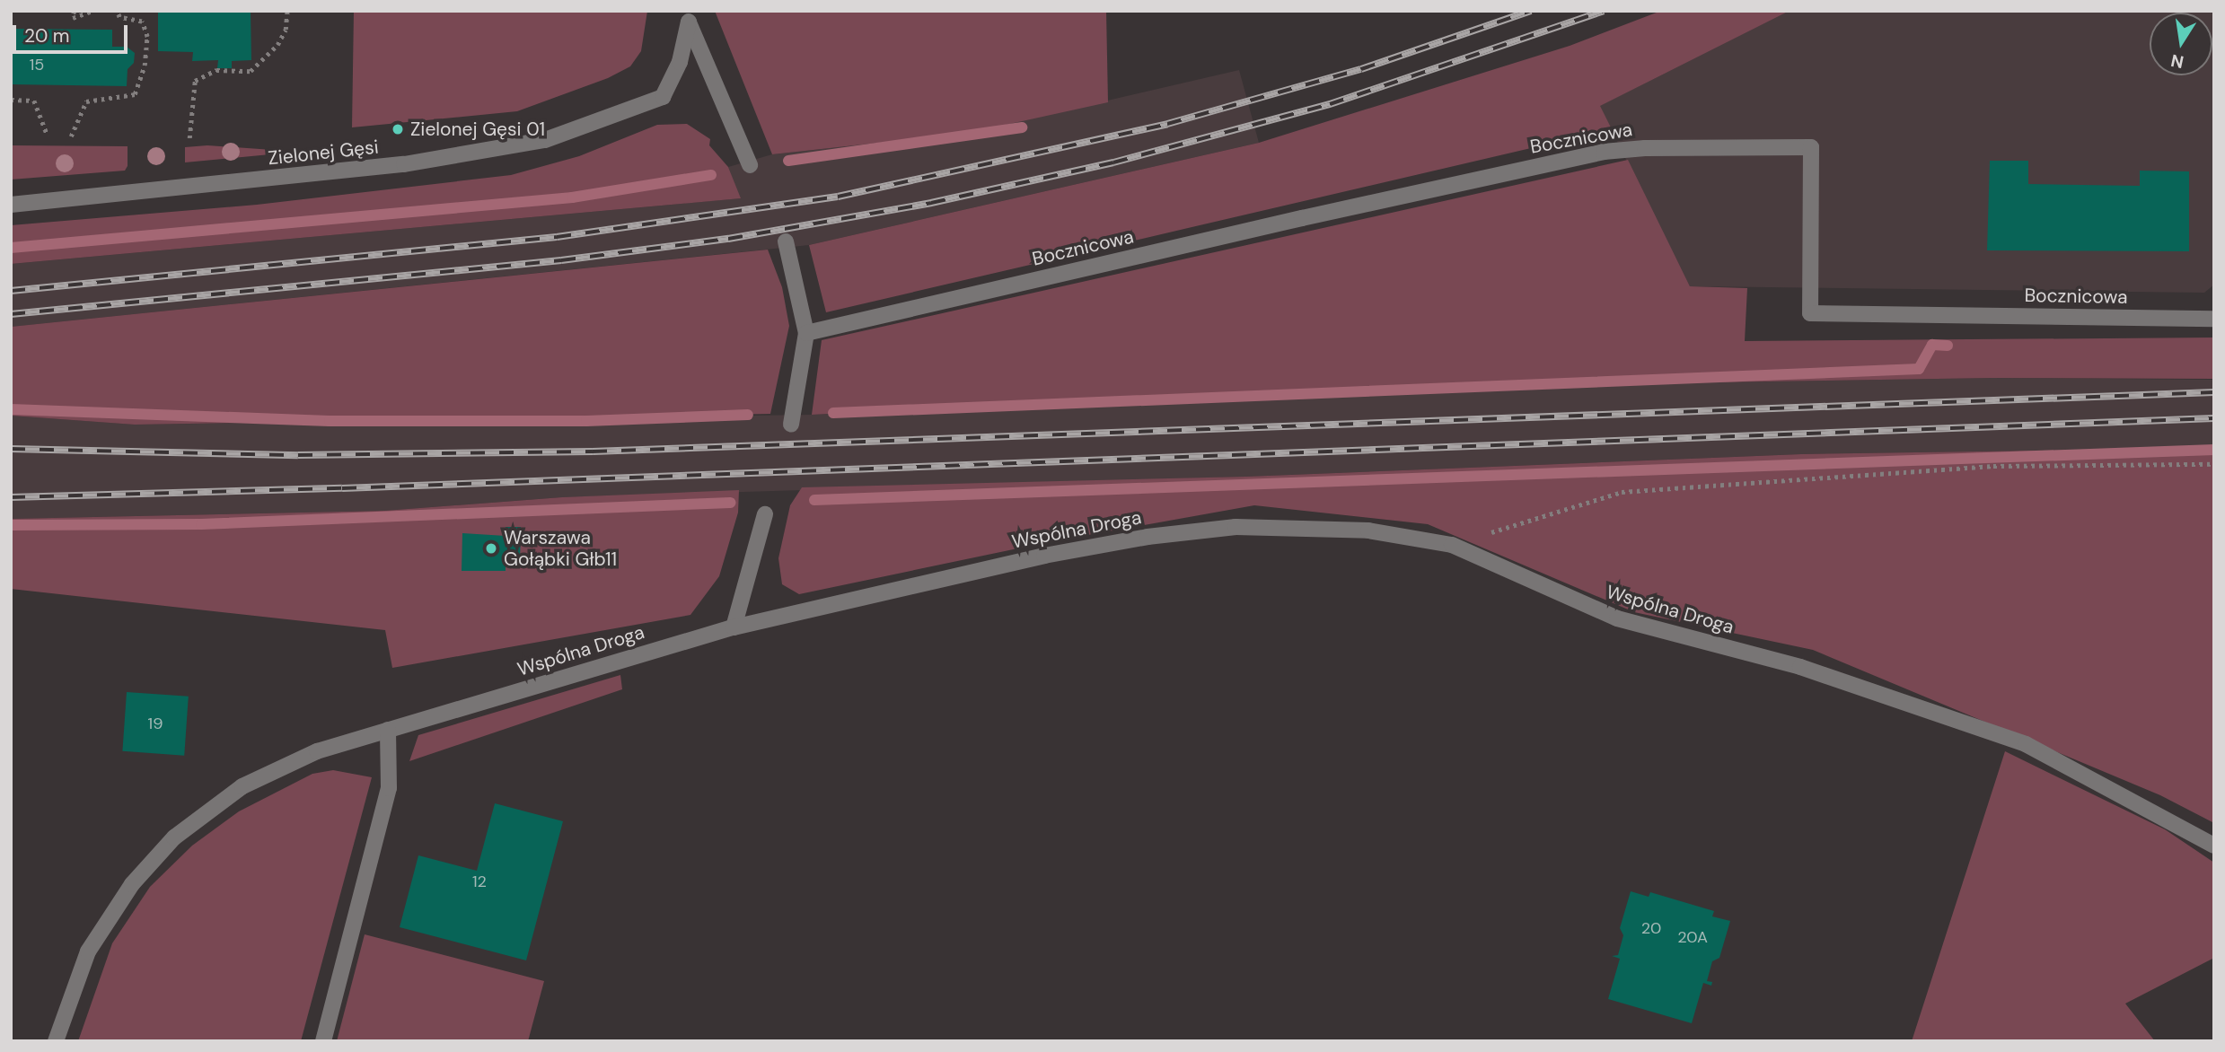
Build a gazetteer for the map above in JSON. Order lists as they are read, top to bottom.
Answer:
{
  "streets": {
    "street": ["Bocznicowa", "Zielonej Gęsi", "Wspólna Droga"]
  },
  "places": ["Zielonej Gęsi 01", "Warszawa Gołąbki Głb11"],
  "house_numbers": [
    "15",
    "19",
    "12",
    "20",
    "20A"
  ],
  "scale_bar": "20 m",
  "north": "bottom"
}
